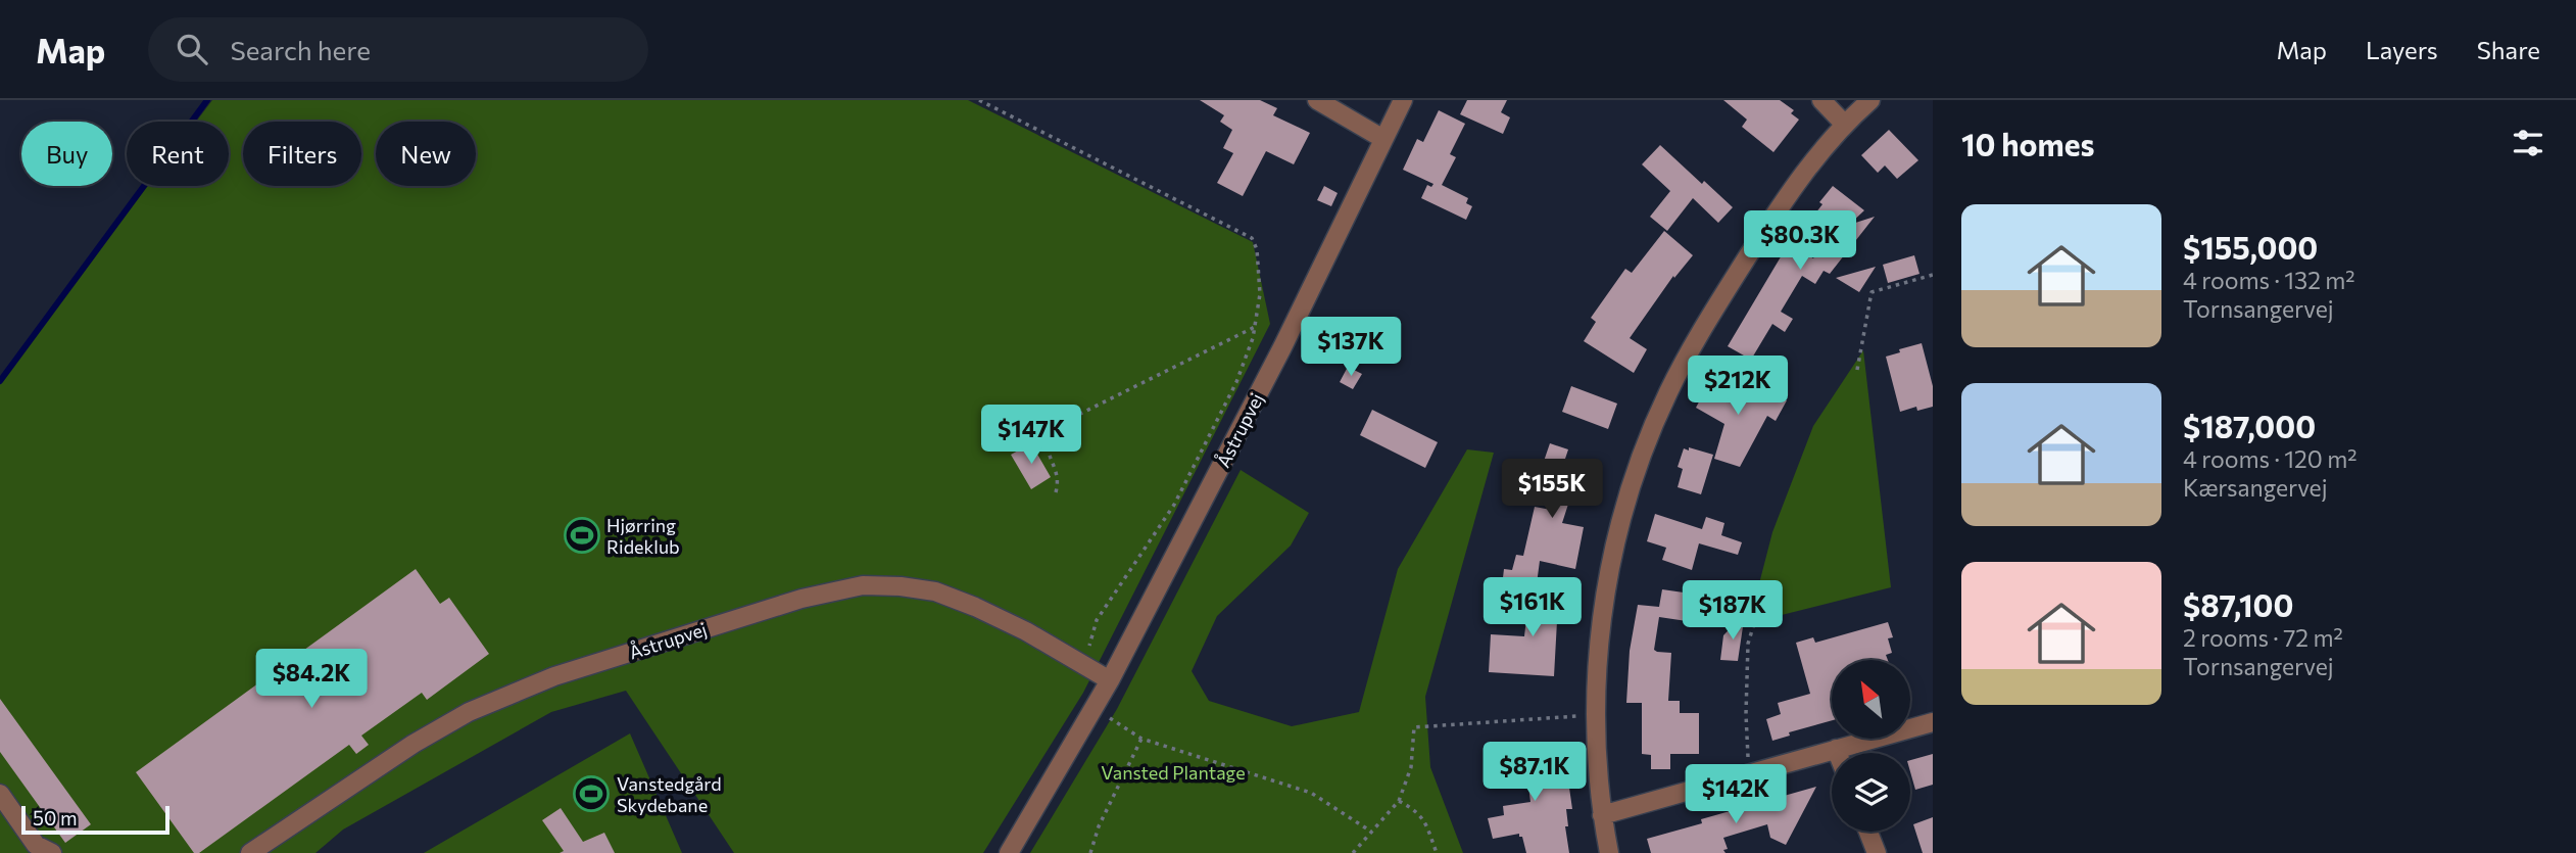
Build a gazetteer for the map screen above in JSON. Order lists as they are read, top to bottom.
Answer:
{
  "streets": {
    "street": ["Åstrupvej"]
  },
  "parks": ["Vansted Plantage"],
  "places": {
    "sports": ["Hjørring Rideklub", "Vanstedgård Skydebane"]
  },
  "scale_bar": "50 m",
  "north": "top left",
  "page": {
    "header": "Map",
    "search": "Search here",
    "nav": ["Map", "Layers", "Share"],
    "heading": "10 homes",
    "chip": [
      "Buy",
      "Rent",
      "Filters",
      "New"
    ],
    "list": [
      {
        "name": "$155,000",
        "note": "4 rooms · 132 m² · Tornsangervej"
      },
      {
        "name": "$187,000",
        "note": "4 rooms · 120 m² · Kærsangervej"
      },
      {
        "name": "$87,100",
        "note": "2 rooms · 72 m² · Tornsangervej"
      }
    ],
    "price": [
      "$80.3K",
      "$137K",
      "$212K",
      "$147K",
      "$155K",
      "$161K",
      "$187K",
      "$84.2K",
      "$87.1K",
      "$142K"
    ],
    "scale": "50 m"
  }
}
